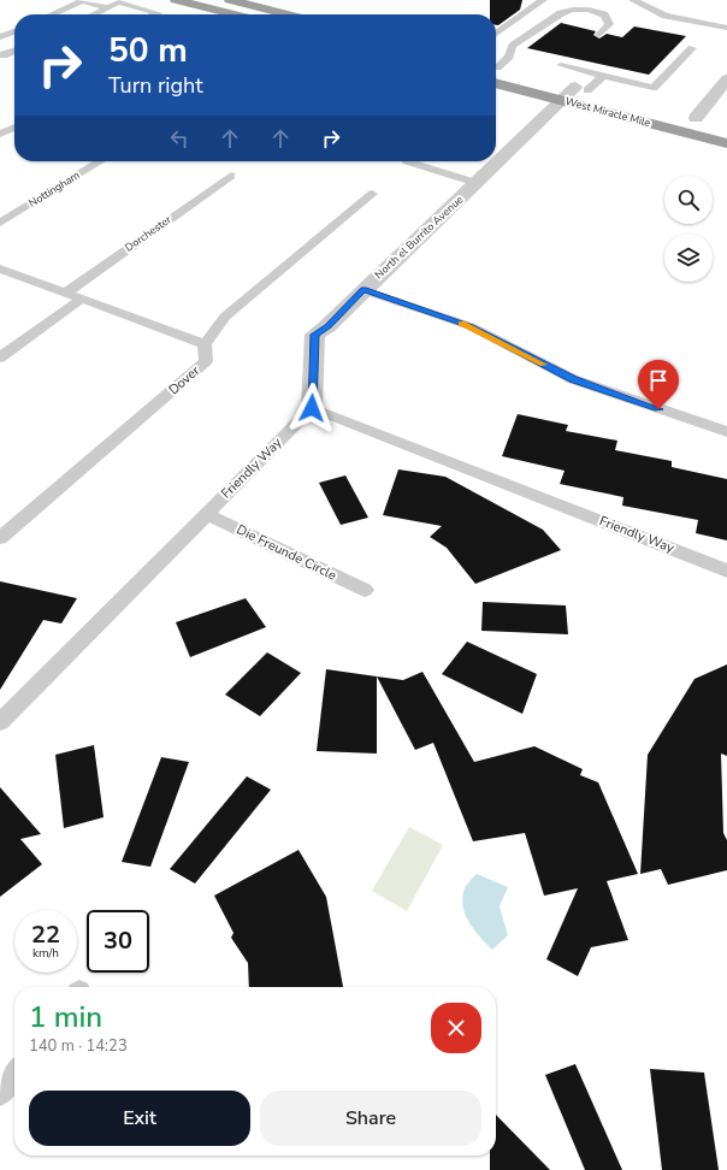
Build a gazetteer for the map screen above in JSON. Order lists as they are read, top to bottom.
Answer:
{
  "streets": {
    "highway": ["West Miracle Mile"],
    "street": ["North el Burrito Avenue"],
    "lane": [
      "Nottingham",
      "Dorchester",
      "Dover",
      "Friendly Way",
      "Die Freunde Circle"
    ]
  },
  "crossings": [
    ["West Miracle Mile", "North el Burrito Avenue"],
    ["North el Burrito Avenue", "Friendly Way"],
    ["Friendly Way", "Die Freunde Circle"]
  ],
  "page": {
    "turn": ["50 m", "Turn right"],
    "speed": "22 km/h",
    "limit": "30",
    "heading": ["1 min", "140 m · 14:23"],
    "buttons": ["Exit", "Share"]
  }
}
